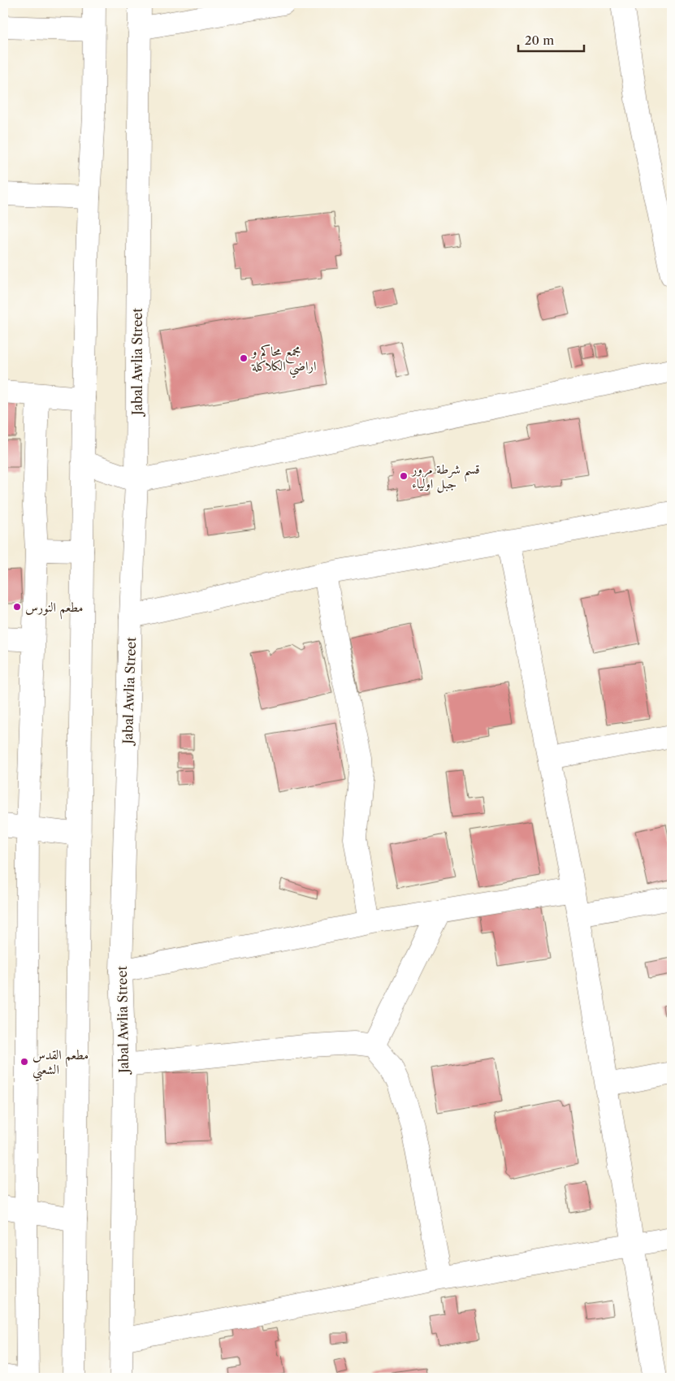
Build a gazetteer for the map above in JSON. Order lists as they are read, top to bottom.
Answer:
{
  "streets": {
    "street": ["Jabal Awlia Street"]
  },
  "places": [
    "مجمع محاكم و اراضي الكلاكلة",
    "قسم شرطة مرور جبل اولياء",
    "مطعم النورس",
    "مطعم القدس الشعبي"
  ],
  "scale_bar": "20 m"
}
